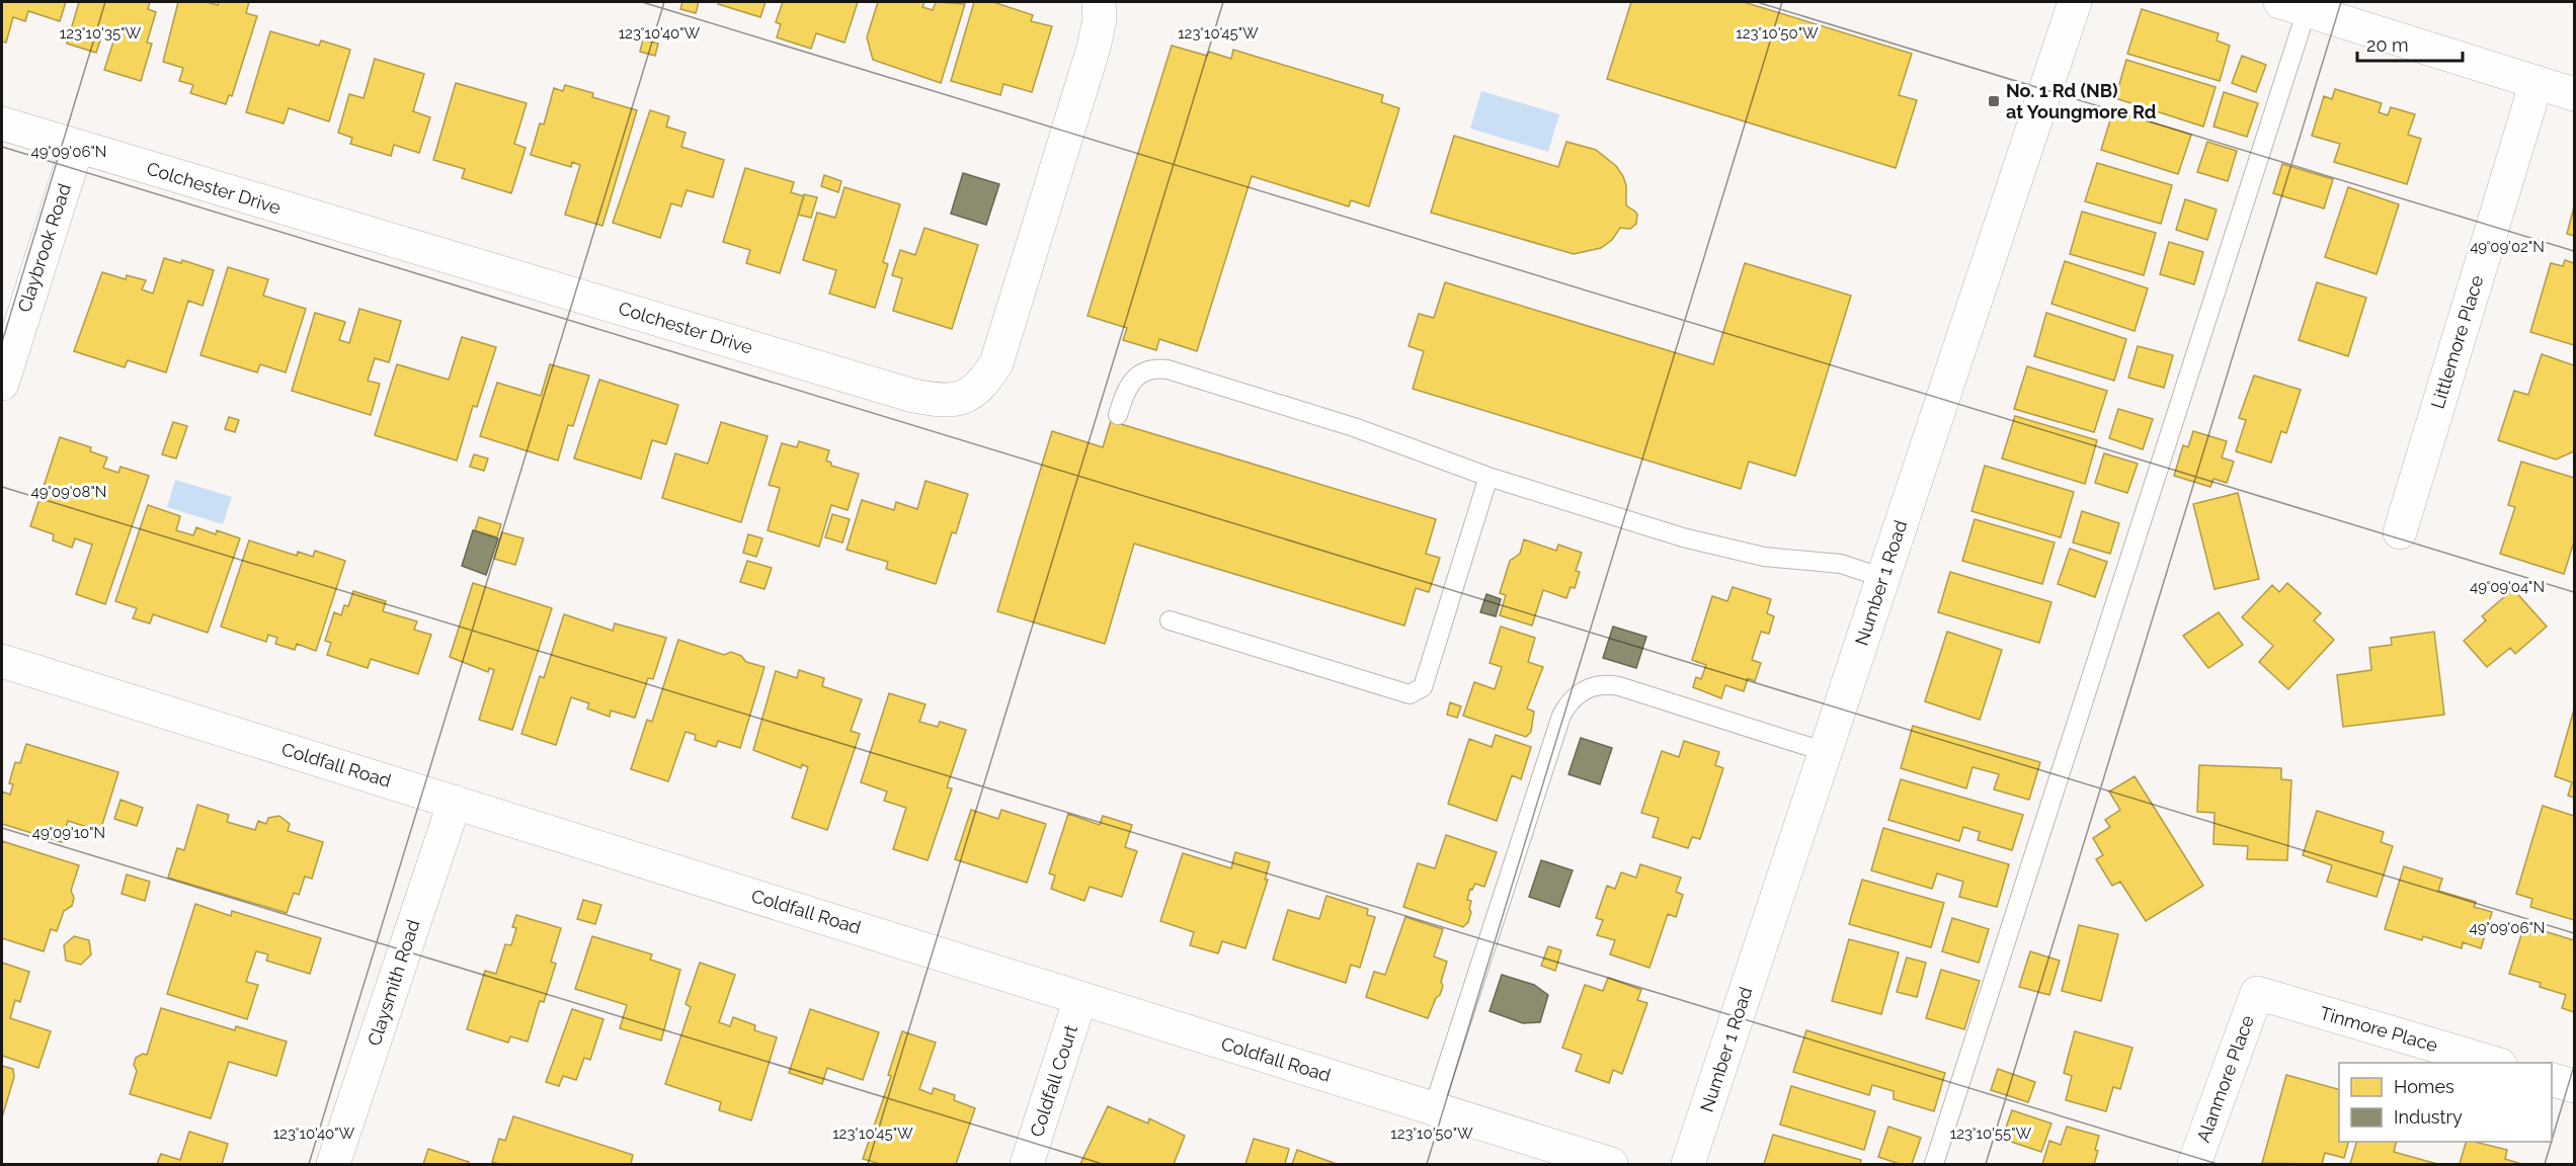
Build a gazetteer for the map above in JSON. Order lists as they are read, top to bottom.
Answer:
{
  "streets": {
    "street": [
      "Colchester Drive",
      "Claybrook Road",
      "Littlemore Place",
      "Number 1 Road",
      "Coldfall Road",
      "Claysmith Road",
      "Tinmore Place",
      "Alanmore Place",
      "Coldfall Court"
    ]
  },
  "crossings": [
    ["Colchester Drive", "Claybrook Road"],
    ["Coldfall Road", "Claysmith Road"],
    ["Coldfall Road", "Coldfall Court"],
    ["Tinmore Place", "Alanmore Place"]
  ],
  "places": {
    "transit": ["No. 1 Rd (NB) at Youngmore Rd"]
  },
  "legend": ["Homes", "Industry"],
  "scale_bar": "20 m",
  "coordinates": [
    "123°10'35\"W",
    "123°10'40\"W",
    "123°10'45\"W",
    "123°10'50\"W",
    "49°09'06\"N",
    "49°09'02\"N",
    "49°09'08\"N",
    "49°09'04\"N",
    "49°09'10\"N",
    "123°10'55\"W"
  ]
}
